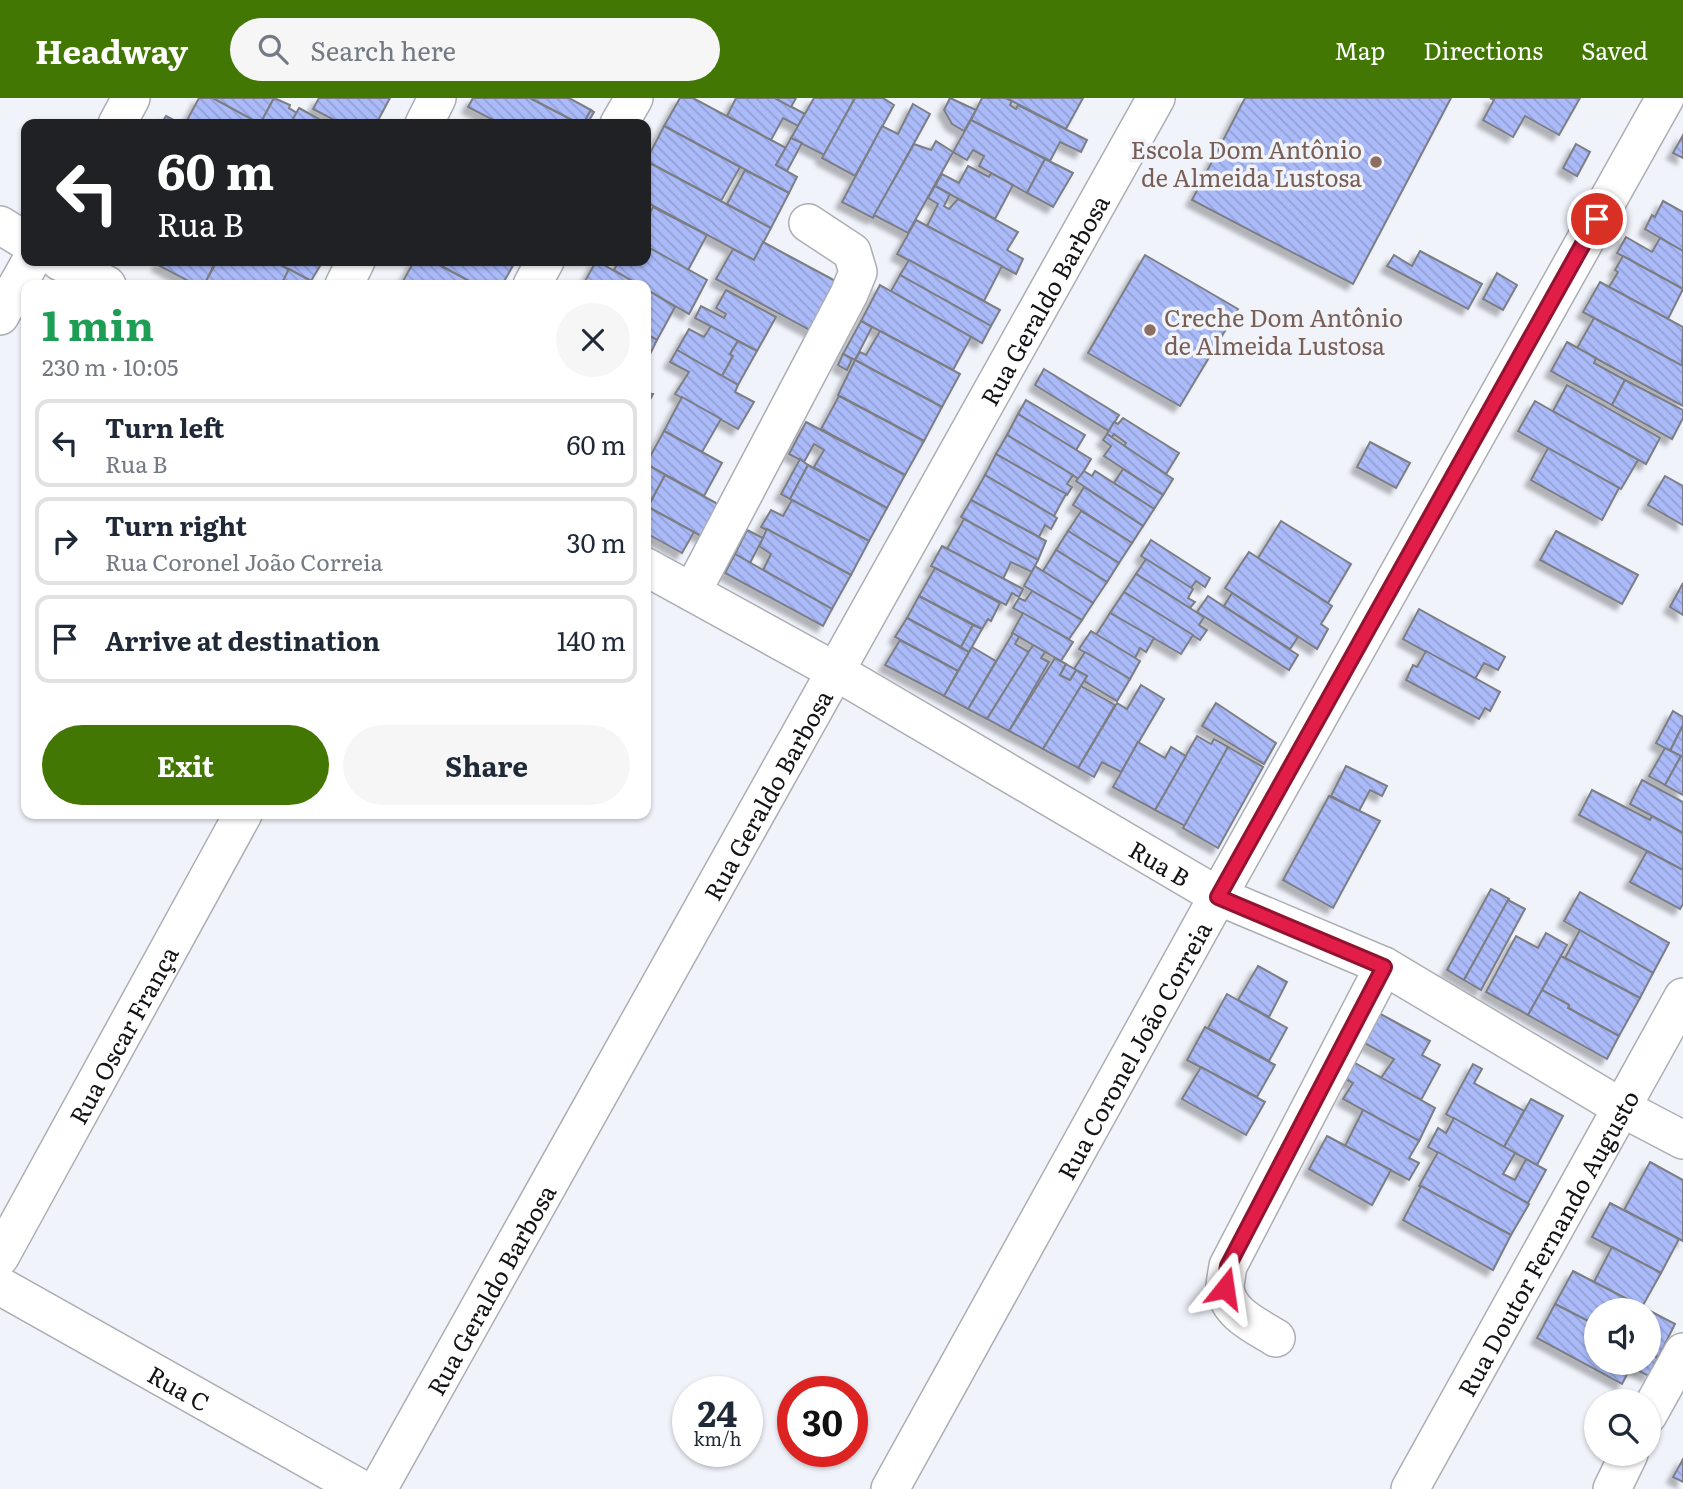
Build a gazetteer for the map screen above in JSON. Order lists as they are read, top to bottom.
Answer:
{
  "streets": {
    "street": [
      "Rua Geraldo Barbosa",
      "Rua B",
      "Rua Oscar França",
      "Rua Coronel João Correia",
      "Rua Doutor Fernando Augusto",
      "Rua C"
    ]
  },
  "crossings": [
    ["Rua Geraldo Barbosa", "Rua B"],
    ["Rua B", "Rua Coronel João Correia"],
    ["Rua B", "Rua Doutor Fernando Augusto"]
  ],
  "places": ["Escola Dom Antônio de Almeida Lustosa", "Creche Dom Antônio de Almeida Lustosa"],
  "page": {
    "header": "Headway",
    "search": "Search here",
    "nav": ["Map", "Directions", "Saved"],
    "turn": ["60 m", "Rua B"],
    "heading": ["1 min", "230 m · 10:05"],
    "list": [
      {
        "name": "Turn left",
        "note": "Rua B",
        "value": "60 m"
      },
      {
        "name": "Turn right",
        "note": "Rua Coronel João Correia",
        "value": "30 m"
      },
      {
        "name": "Arrive at destination",
        "value": "140 m"
      }
    ],
    "buttons": ["Exit", "Share"],
    "speed": "24 km/h",
    "limit": "30"
  }
}
